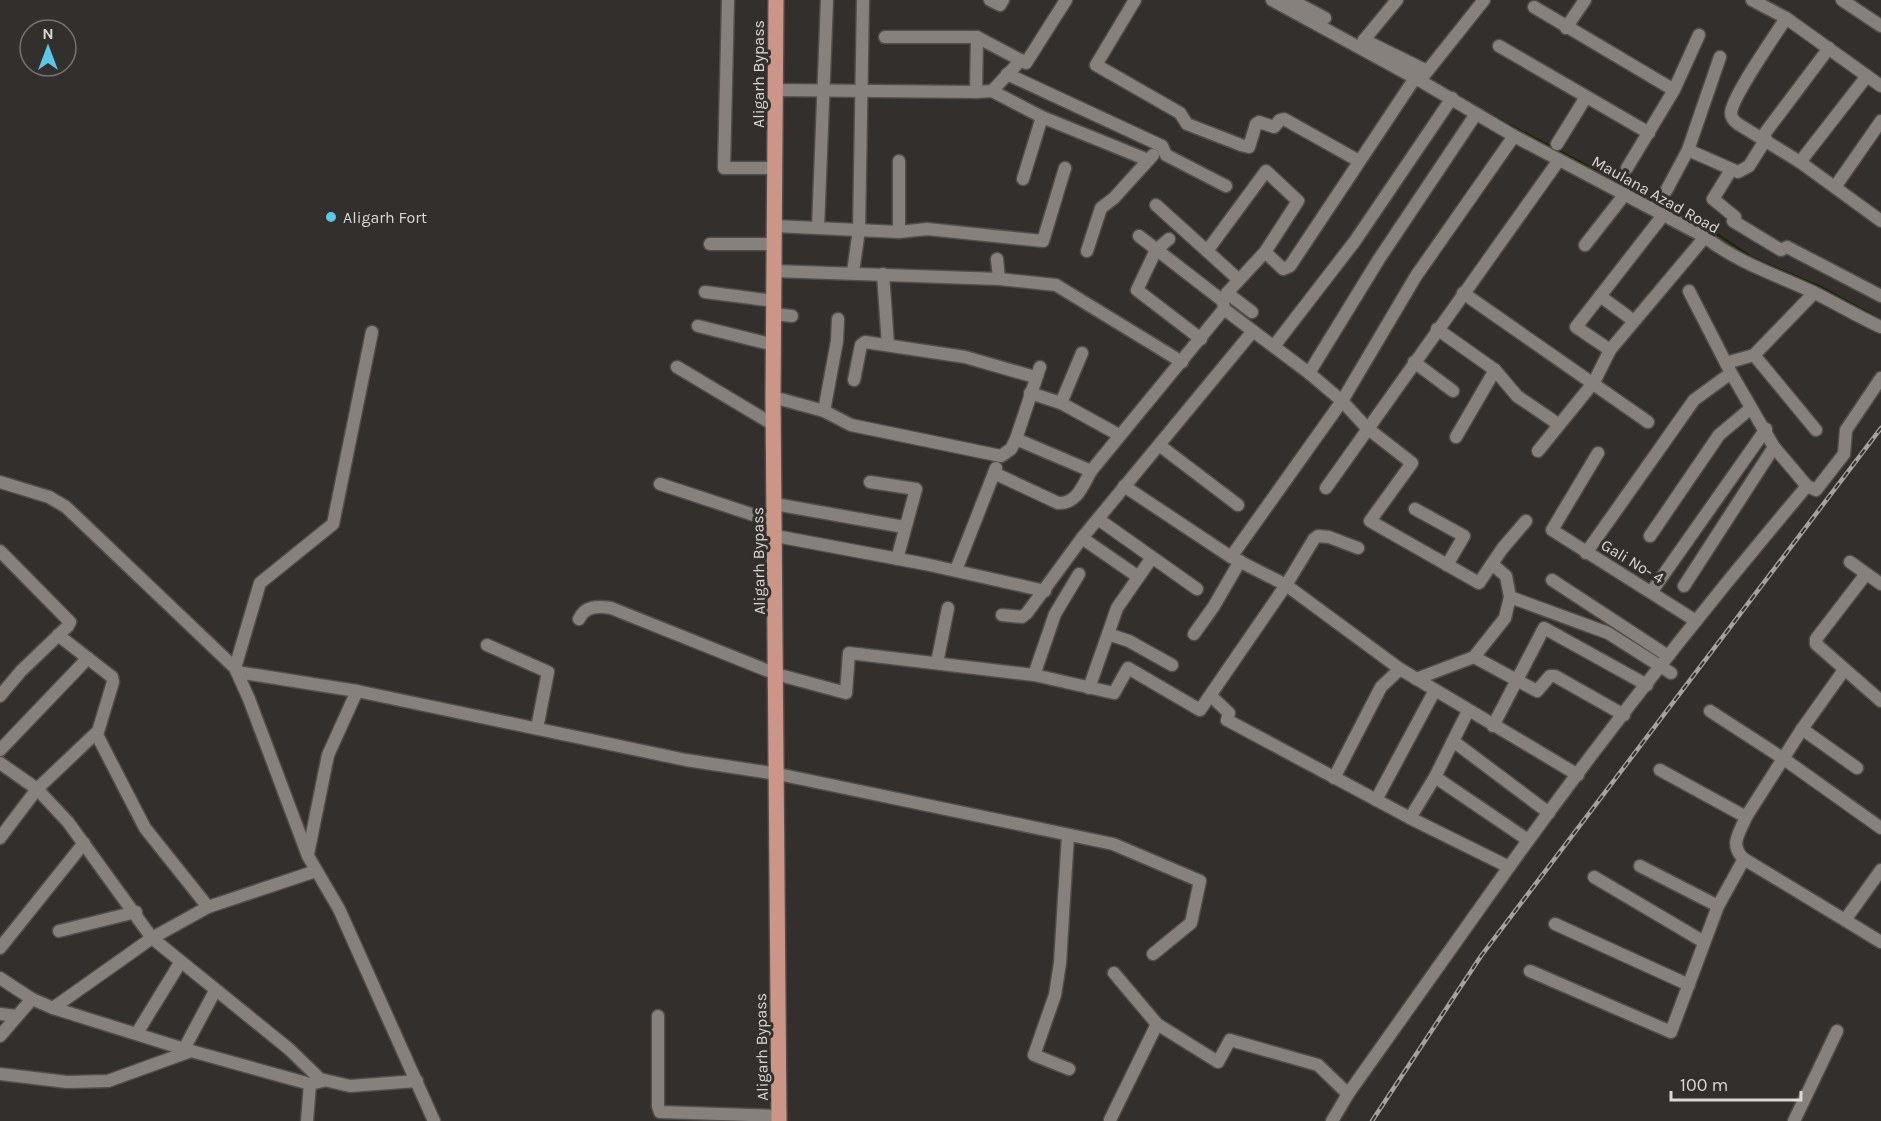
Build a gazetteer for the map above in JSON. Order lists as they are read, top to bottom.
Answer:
{
  "streets": {
    "main road": ["Aligarh Bypass"],
    "street": ["Maulana Azad Road", "Gali No- 4"]
  },
  "places": ["Aligarh Fort"],
  "scale_bar": "100 m",
  "north": "top"
}
